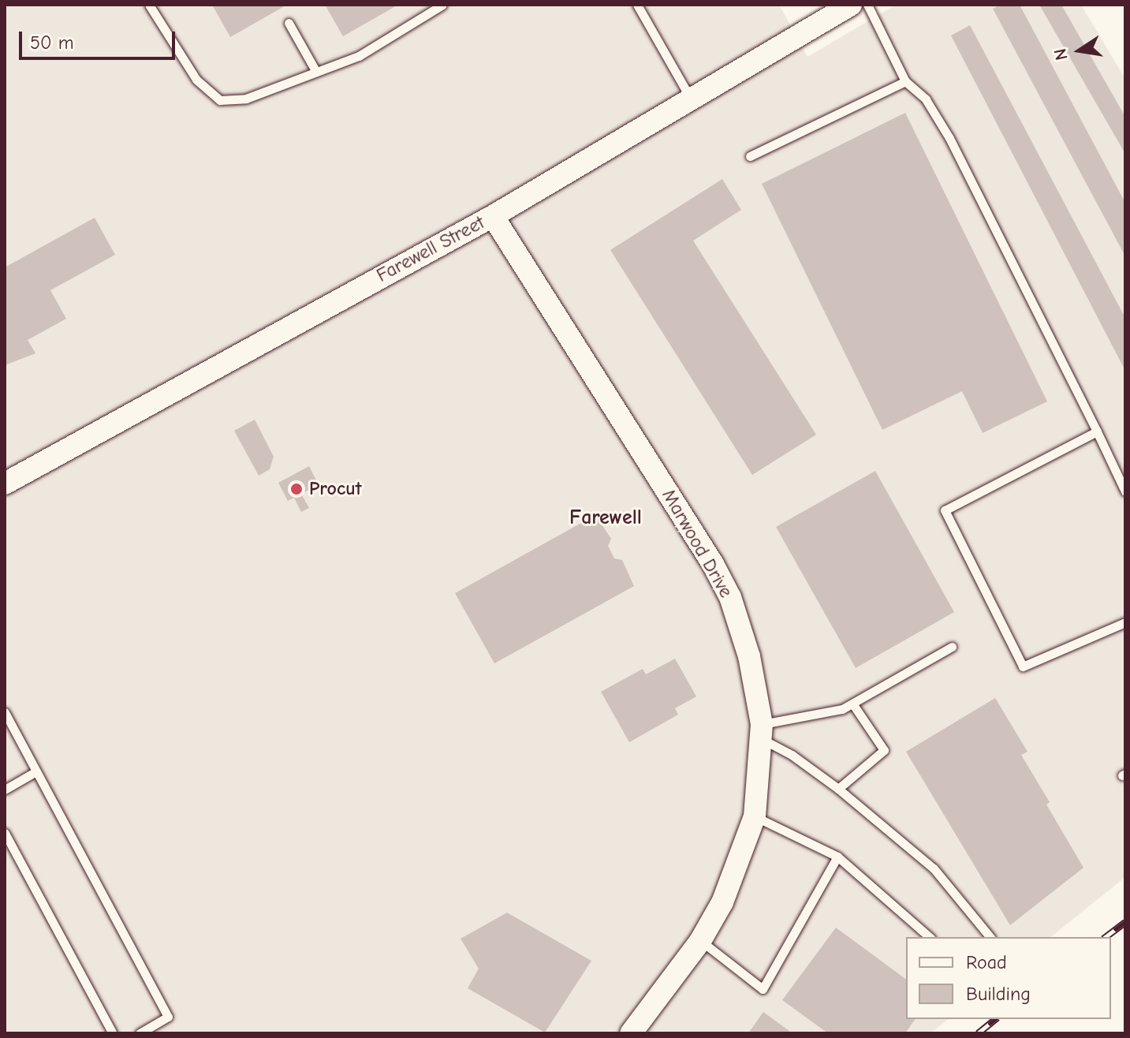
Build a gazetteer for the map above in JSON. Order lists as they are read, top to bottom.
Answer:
{
  "streets": {
    "street": ["Farewell Street", "Marwood Drive"]
  },
  "crossings": [
    ["Farewell Street", "Marwood Drive"]
  ],
  "districts": ["Farewell"],
  "places": ["Procut"],
  "legend": ["Road", "Building"],
  "scale_bar": "50 m",
  "north": "left"
}
